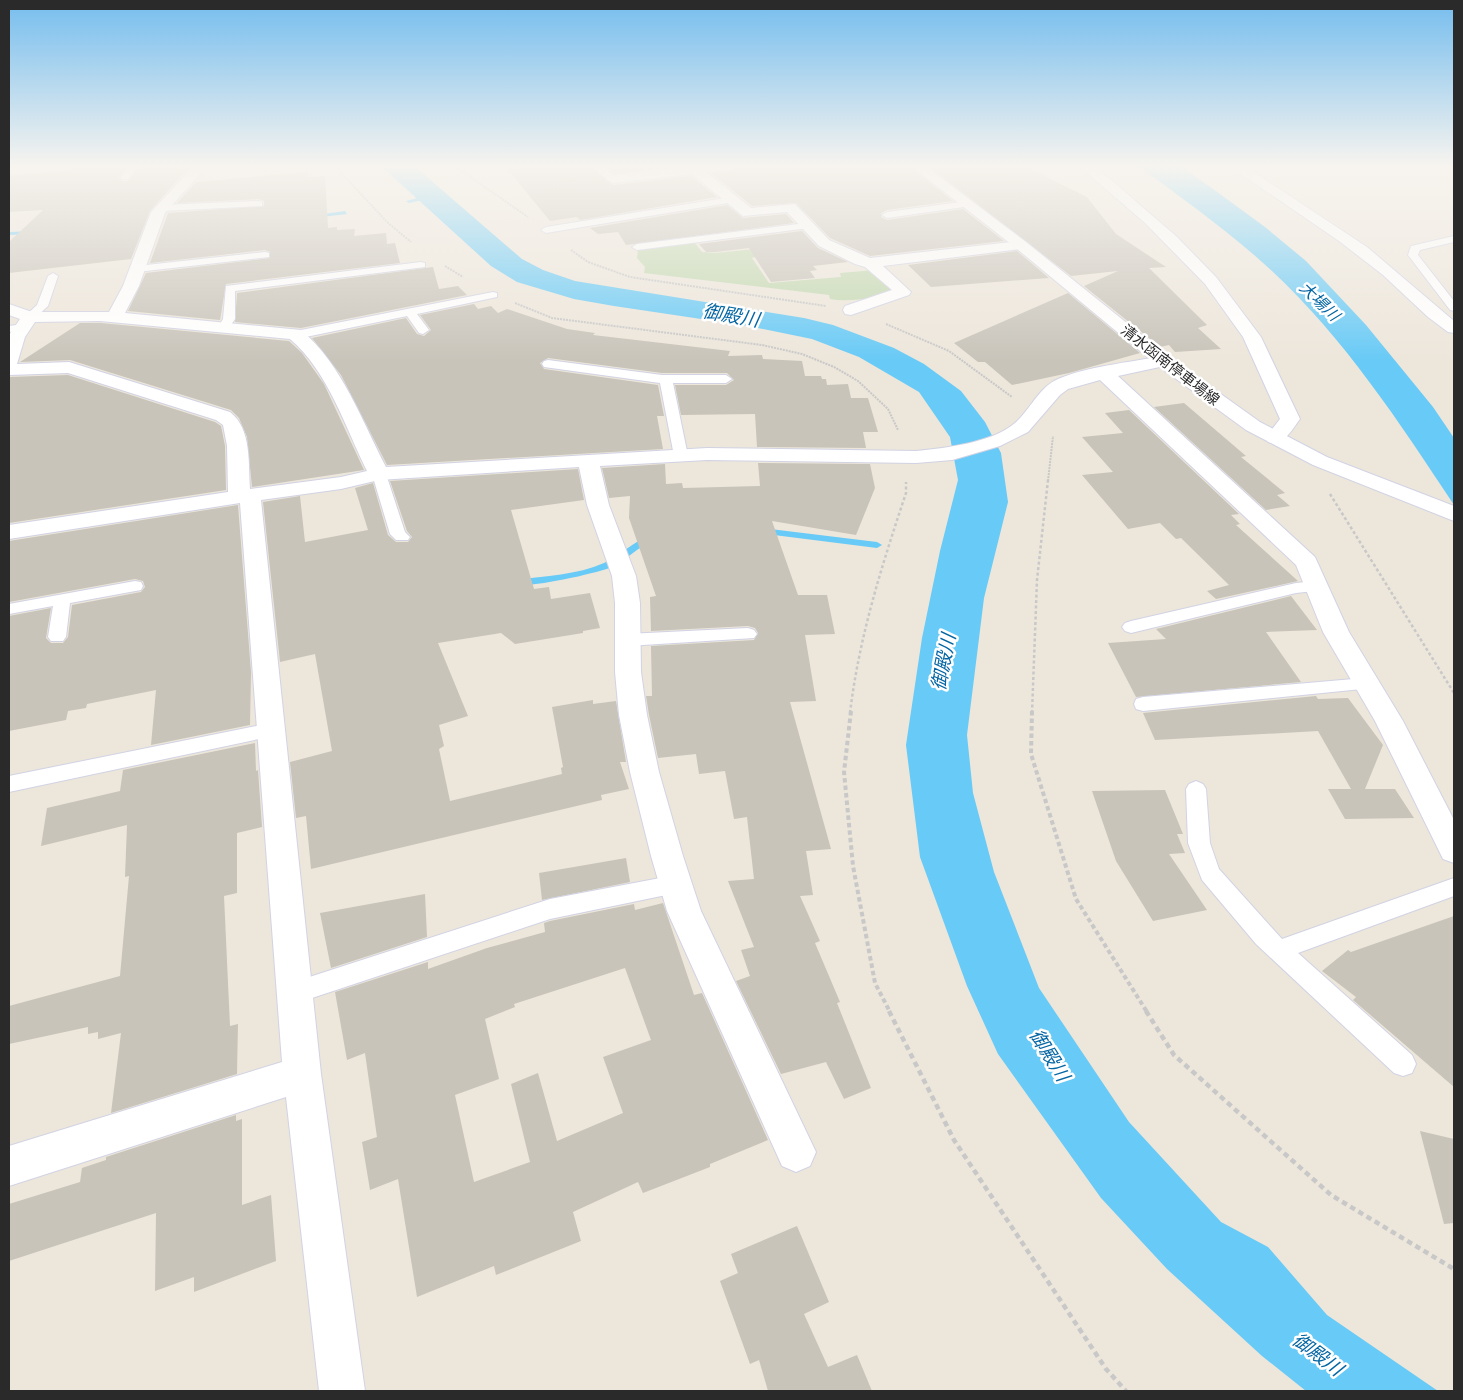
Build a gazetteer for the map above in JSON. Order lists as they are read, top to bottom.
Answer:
{
  "streets": {
    "street": ["清水函南停車場線"]
  },
  "water": ["大場川", "御殿川"]
}
